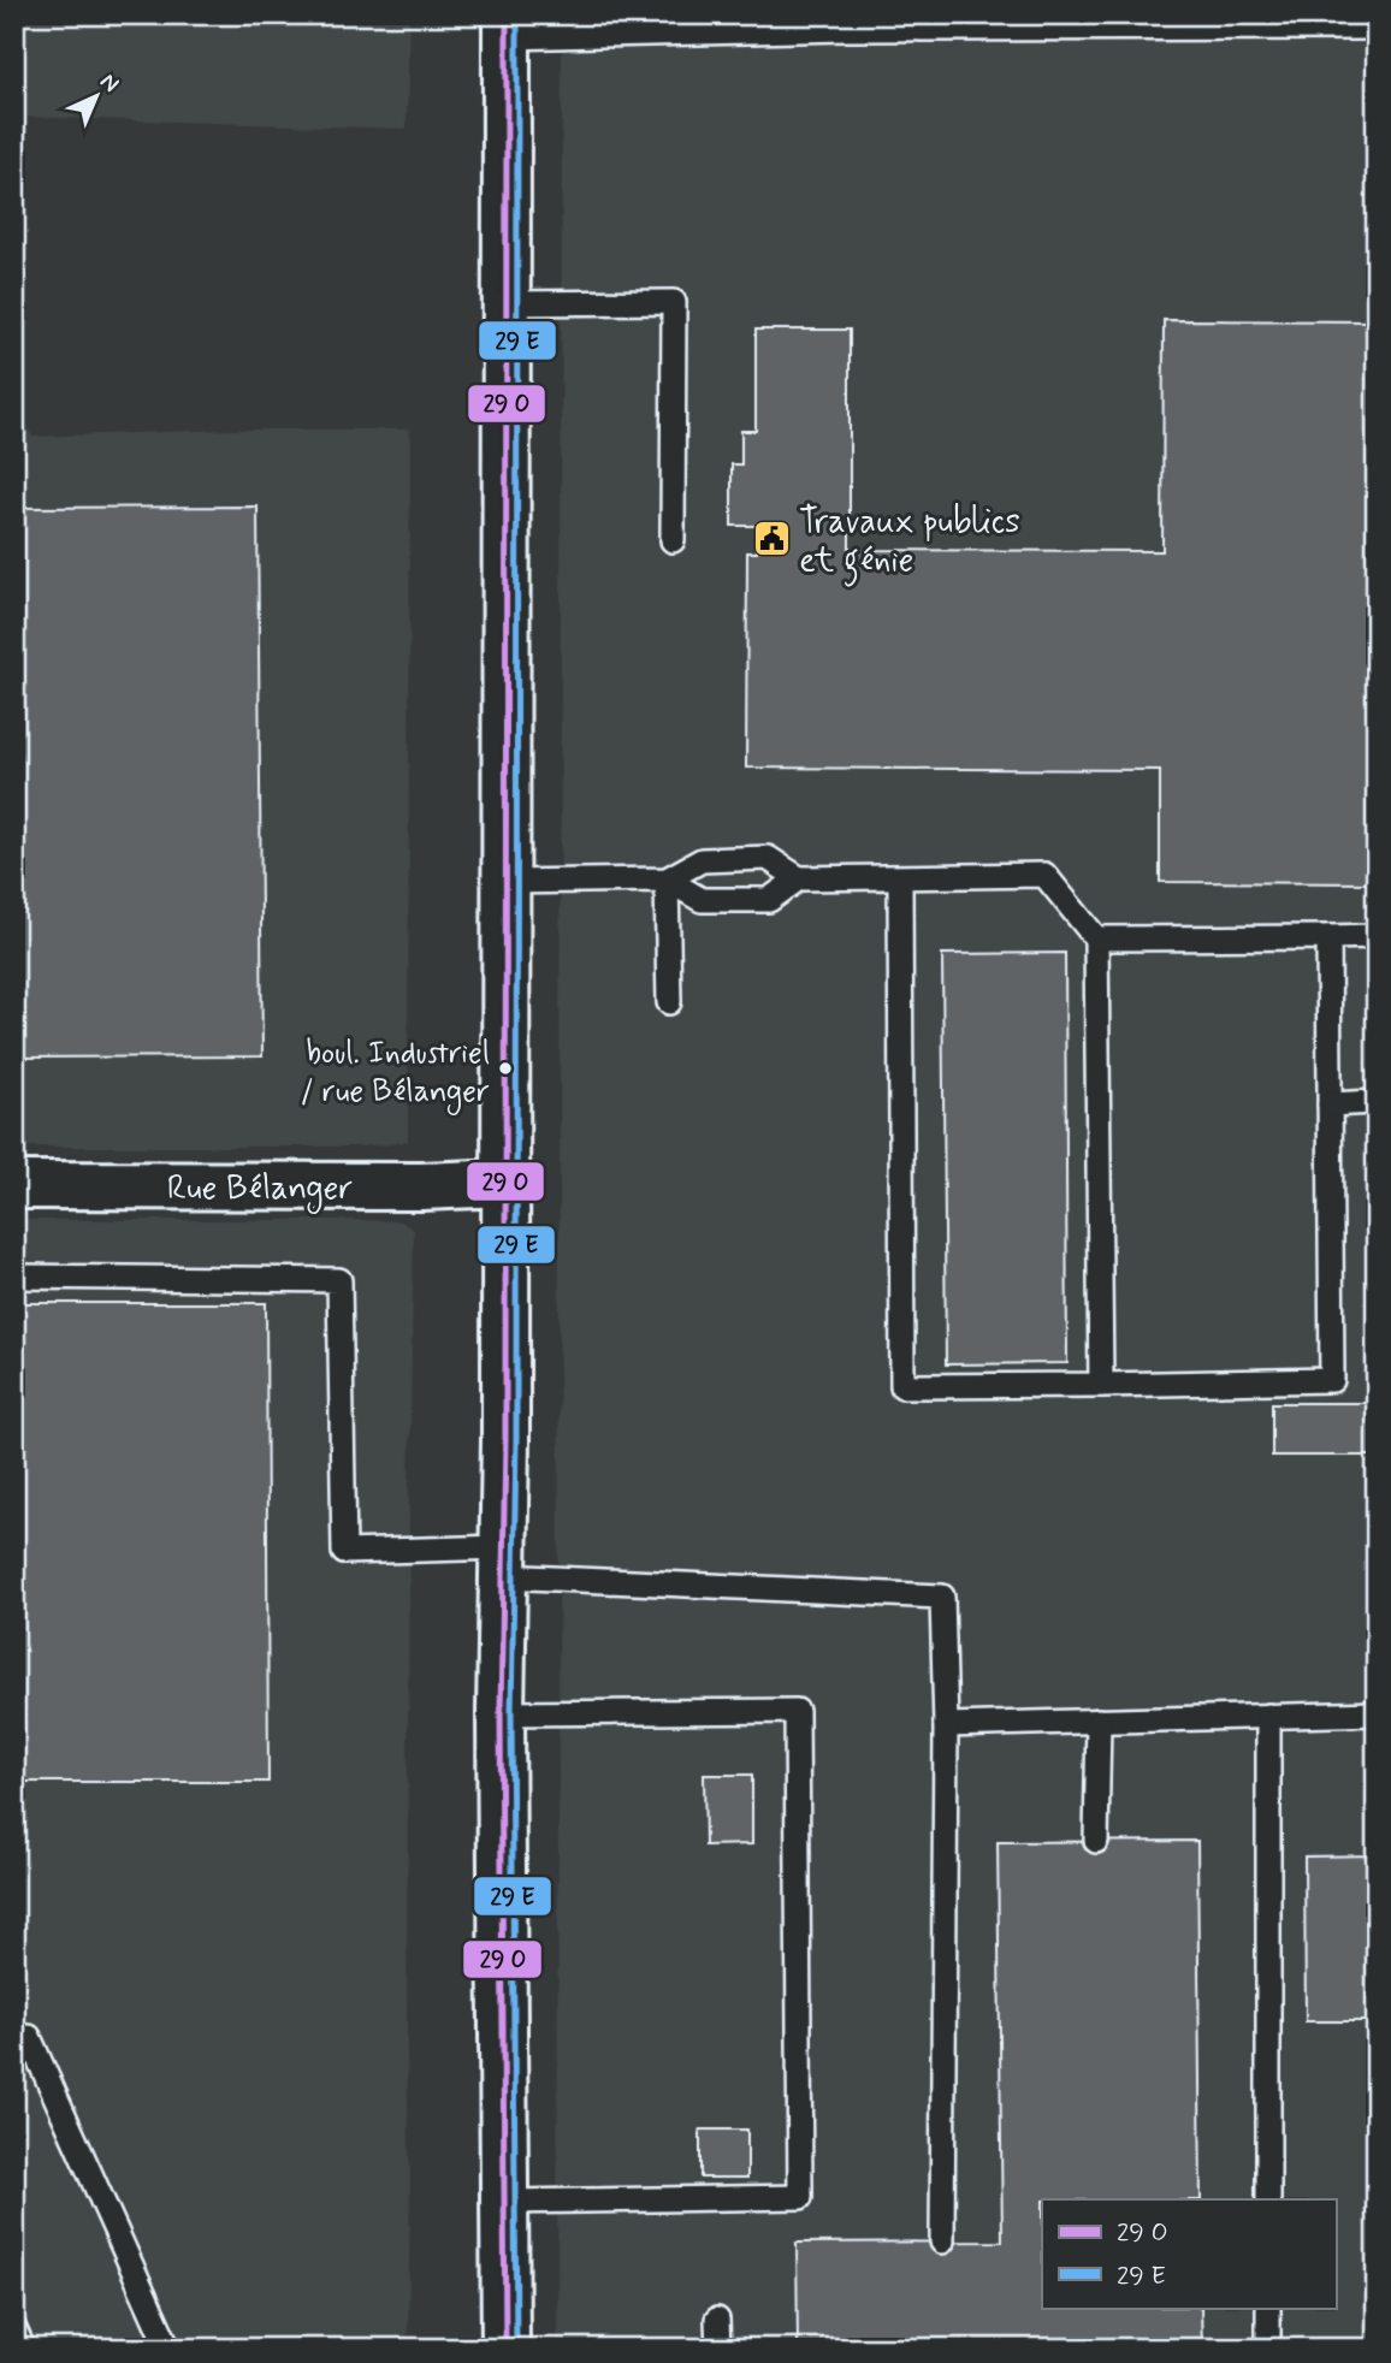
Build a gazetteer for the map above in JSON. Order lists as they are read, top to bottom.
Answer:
{
  "streets": {
    "street": ["Rue Bélanger"]
  },
  "places": {
    "public building": ["Travaux publics et génie"],
    "other": ["boul. Industriel / rue Bélanger"]
  },
  "legend": ["29 O", "29 E"],
  "north": "top right"
}
